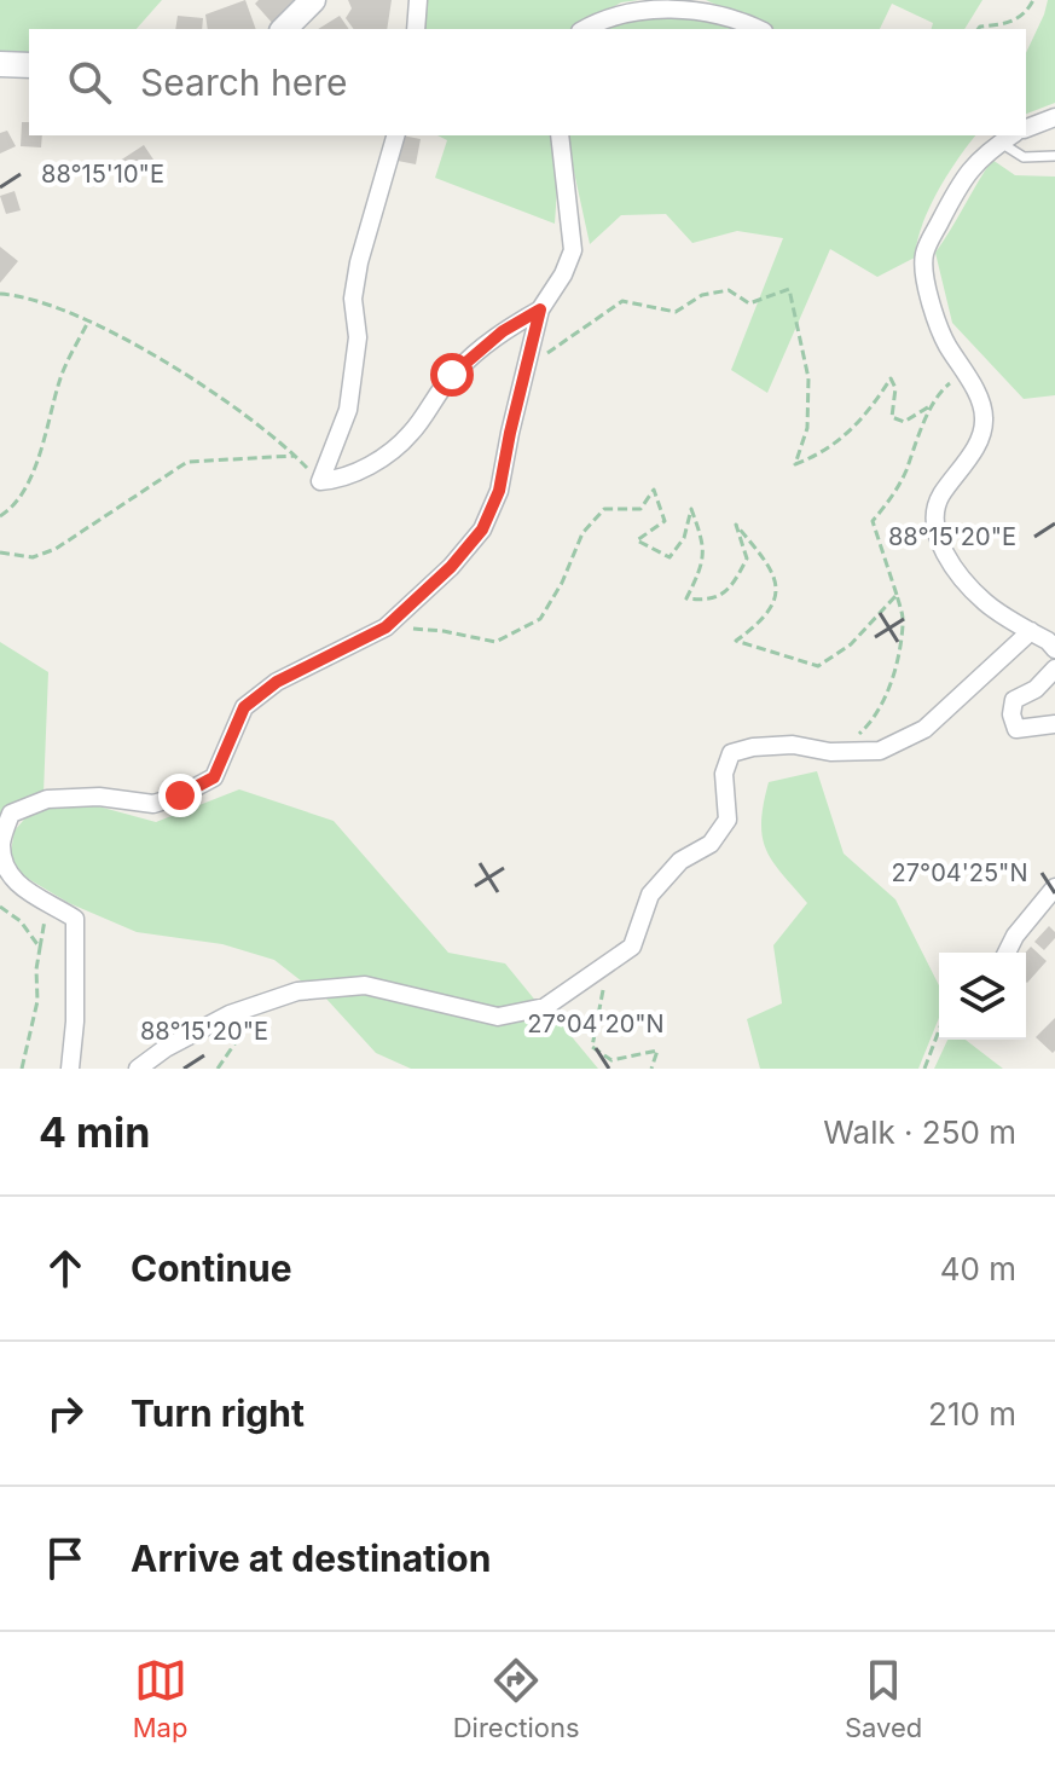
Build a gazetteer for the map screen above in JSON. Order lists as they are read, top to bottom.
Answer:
{
  "page": {
    "search": "Search here",
    "heading": ["4 min", "Walk · 250 m"],
    "list": [
      ["Continue", "40 m"],
      ["Turn right", "210 m"],
      "Arrive at destination"
    ],
    "nav": ["Map", "Directions", "Saved"]
  },
  "coordinates": [
    "88°15'10\"E",
    "88°15'20\"E",
    "27°04'25\"N",
    "27°04'20\"N"
  ]
}
